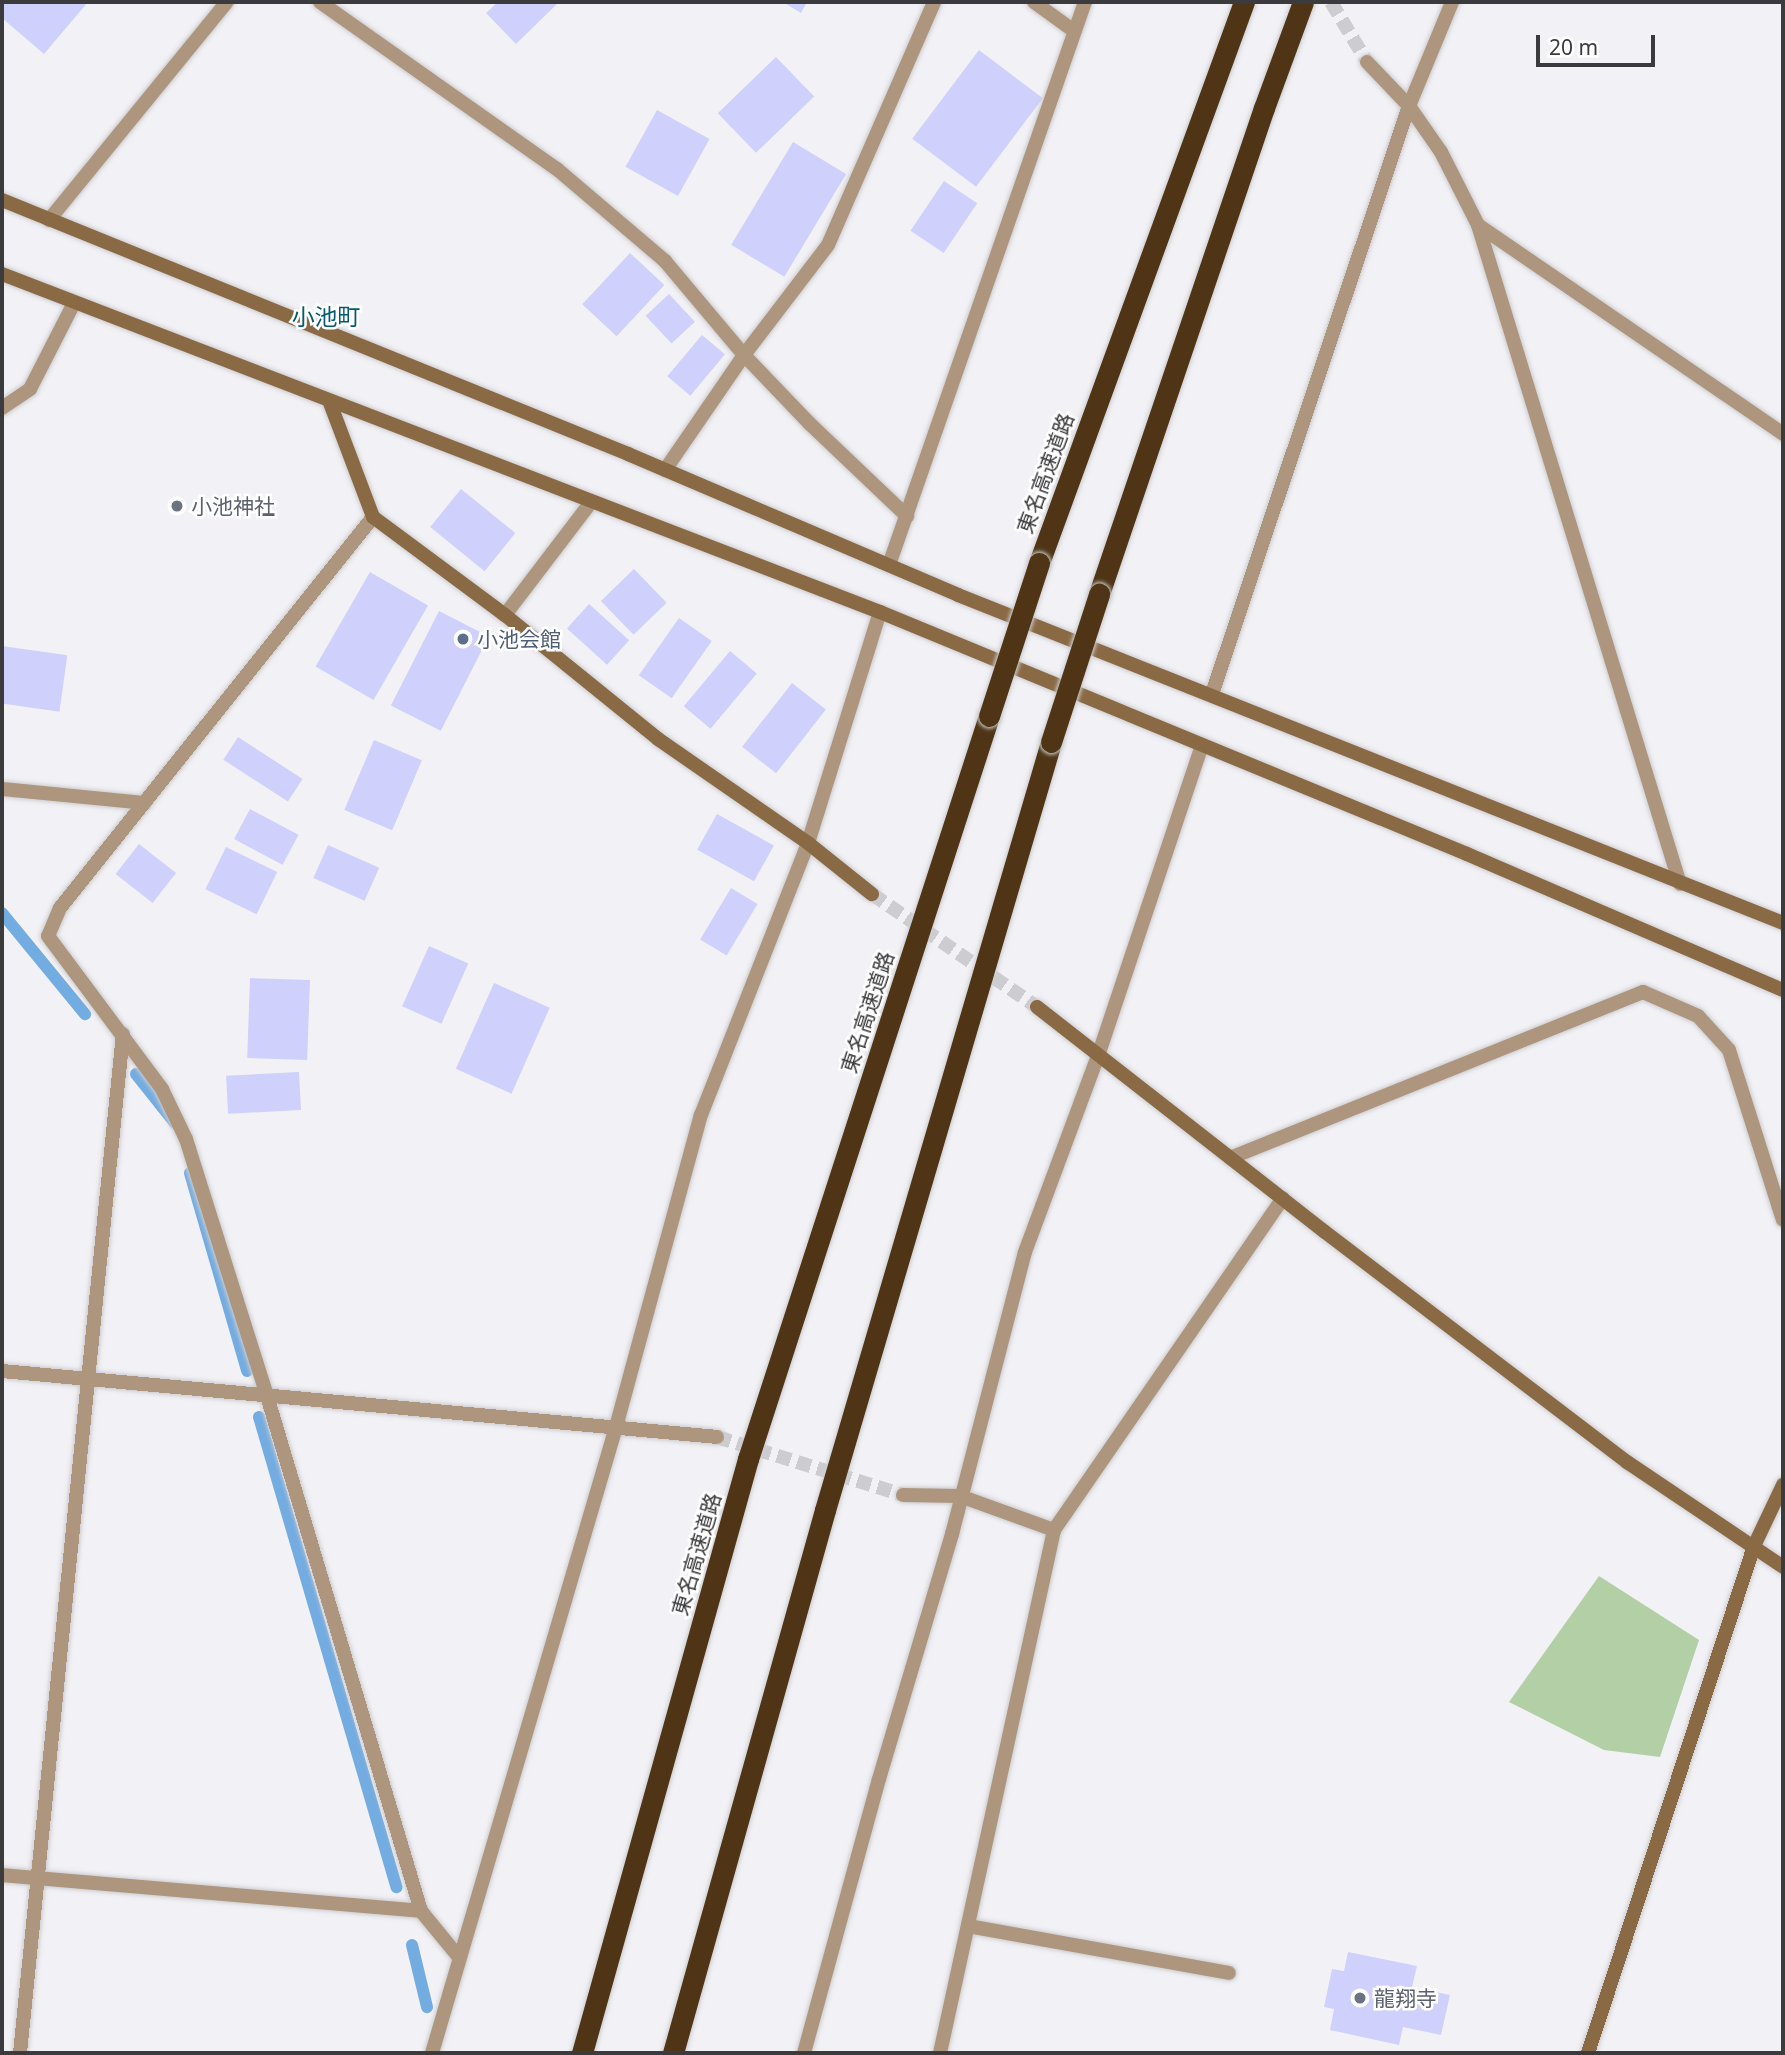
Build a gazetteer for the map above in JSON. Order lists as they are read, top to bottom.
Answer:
{
  "streets": {
    "highway": ["東名高速道路"]
  },
  "districts": ["小池町"],
  "places": ["小池神社", "小池会館", "龍翔寺"],
  "scale_bar": "20 m"
}
